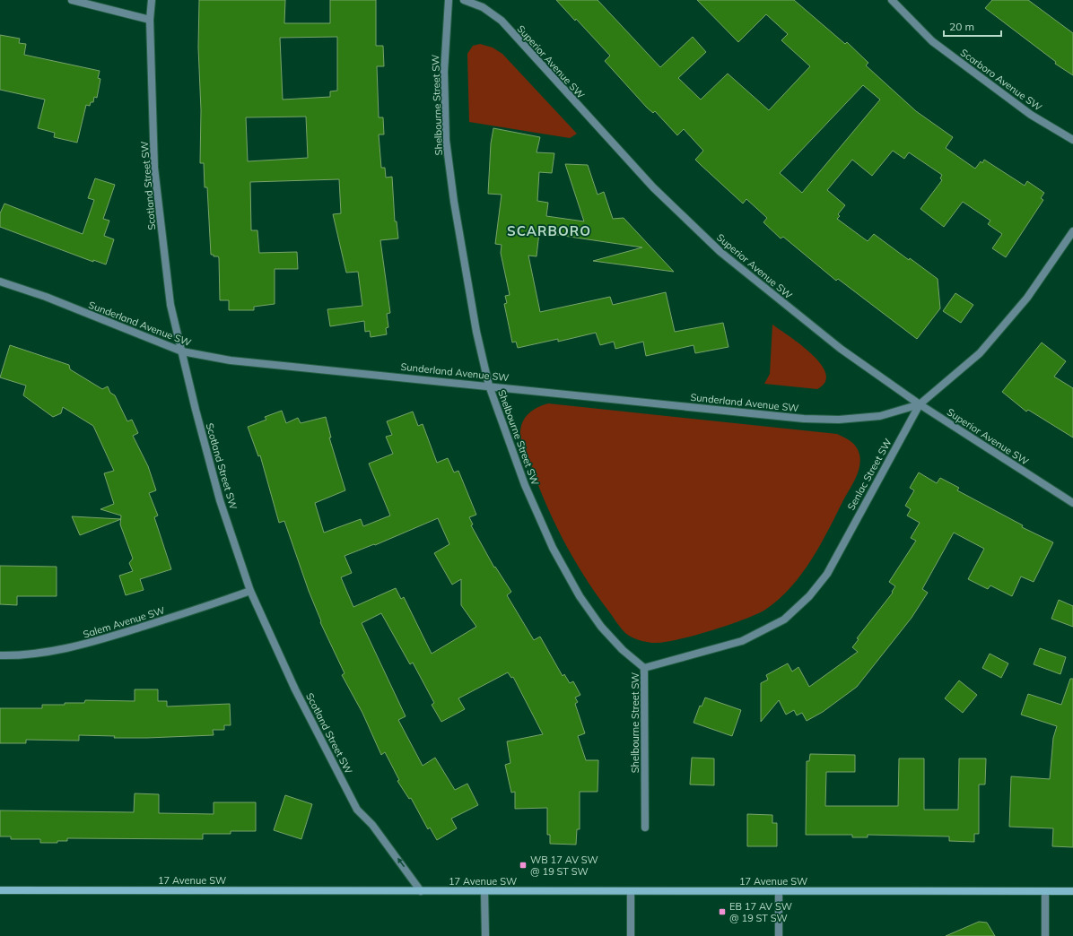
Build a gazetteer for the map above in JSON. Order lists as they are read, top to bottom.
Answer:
{
  "streets": {
    "main road": ["17 Avenue SW"],
    "street": [
      "Superior Avenue SW",
      "Scarboro Avenue SW",
      "Shelbourne Street SW",
      "Scotland Street SW",
      "Sunderland Avenue SW",
      "Senlac Street SW",
      "Salem Avenue SW"
    ]
  },
  "crossings": [
    ["Superior Avenue SW", "Sunderland Avenue SW"],
    ["Superior Avenue SW", "Senlac Street SW"],
    ["Shelbourne Street SW", "Sunderland Avenue SW"],
    ["Shelbourne Street SW", "Senlac Street SW"],
    ["Scotland Street SW", "Sunderland Avenue SW"],
    ["Scotland Street SW", "Salem Avenue SW"],
    ["Scotland Street SW", "17 Avenue SW"],
    ["Sunderland Avenue SW", "Senlac Street SW"]
  ],
  "one_way": ["Scotland Street SW"],
  "districts": ["SCARBORO"],
  "places": {
    "transit": ["WB 17 AV SW @ 19 ST SW", "EB 17 AV SW @ 19 ST SW"]
  },
  "scale_bar": "20 m"
}
